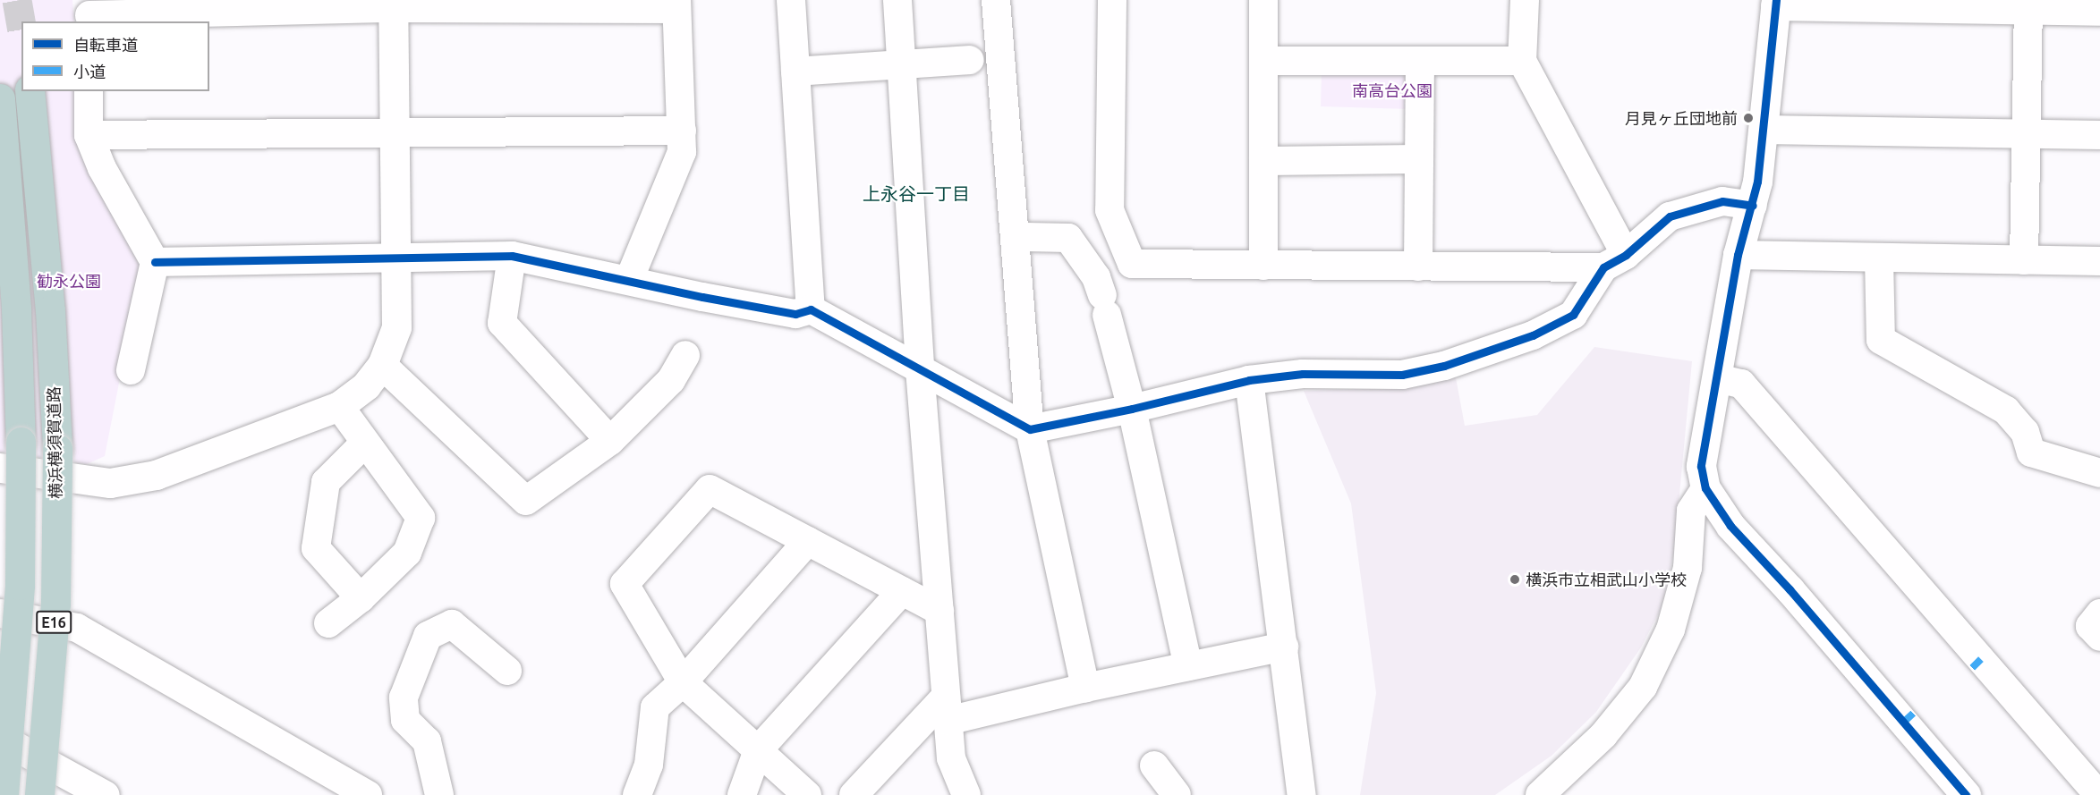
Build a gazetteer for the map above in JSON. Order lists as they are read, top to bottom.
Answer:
{
  "streets": {
    "highway": ["横浜横須賀道路", "E16"]
  },
  "districts": ["上永谷一丁目"],
  "parks": ["南高台公園", "勧永公園"],
  "places": ["月見ヶ丘団地前", "横浜市立相武山小学校"],
  "legend": ["自転車道", "小道"]
}
